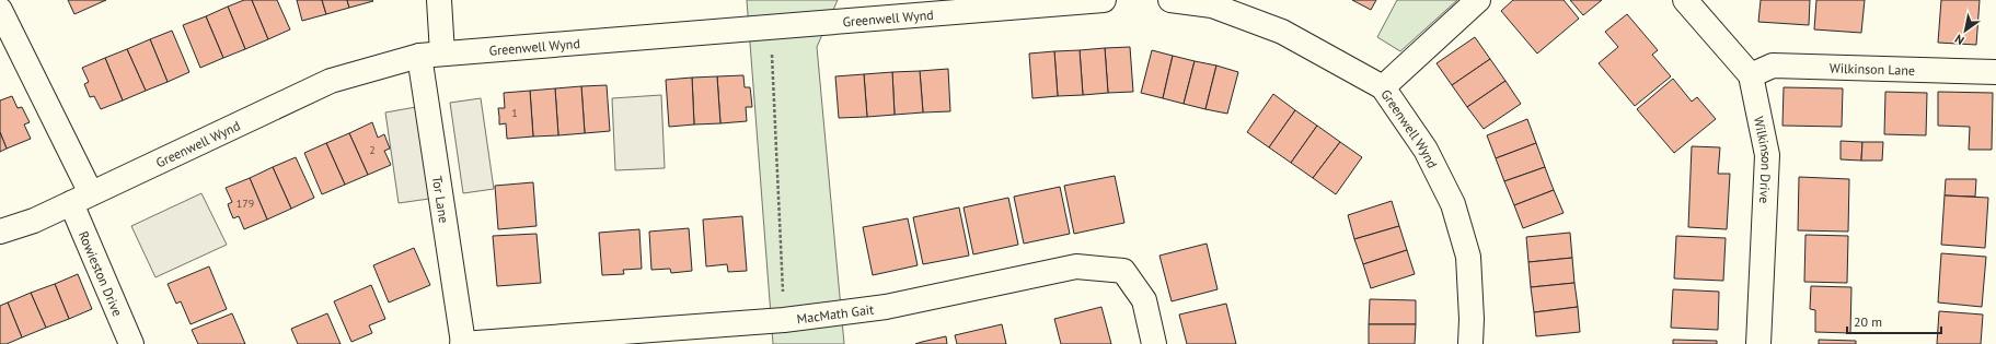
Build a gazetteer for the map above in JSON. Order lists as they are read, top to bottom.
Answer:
{
  "streets": {
    "street": [
      "Greenwell Wynd",
      "Wilkinson Lane",
      "Wilkinson Drive",
      "Tor Lane",
      "Rowieston Drive",
      "MacMath Gait"
    ]
  },
  "crossings": [
    ["Greenwell Wynd", "Tor Lane"],
    ["Greenwell Wynd", "Rowieston Drive"],
    ["Wilkinson Lane", "Wilkinson Drive"],
    ["Tor Lane", "MacMath Gait"]
  ],
  "house_numbers": ["1", "2", "179"],
  "scale_bar": "20 m",
  "north": "bottom left"
}
